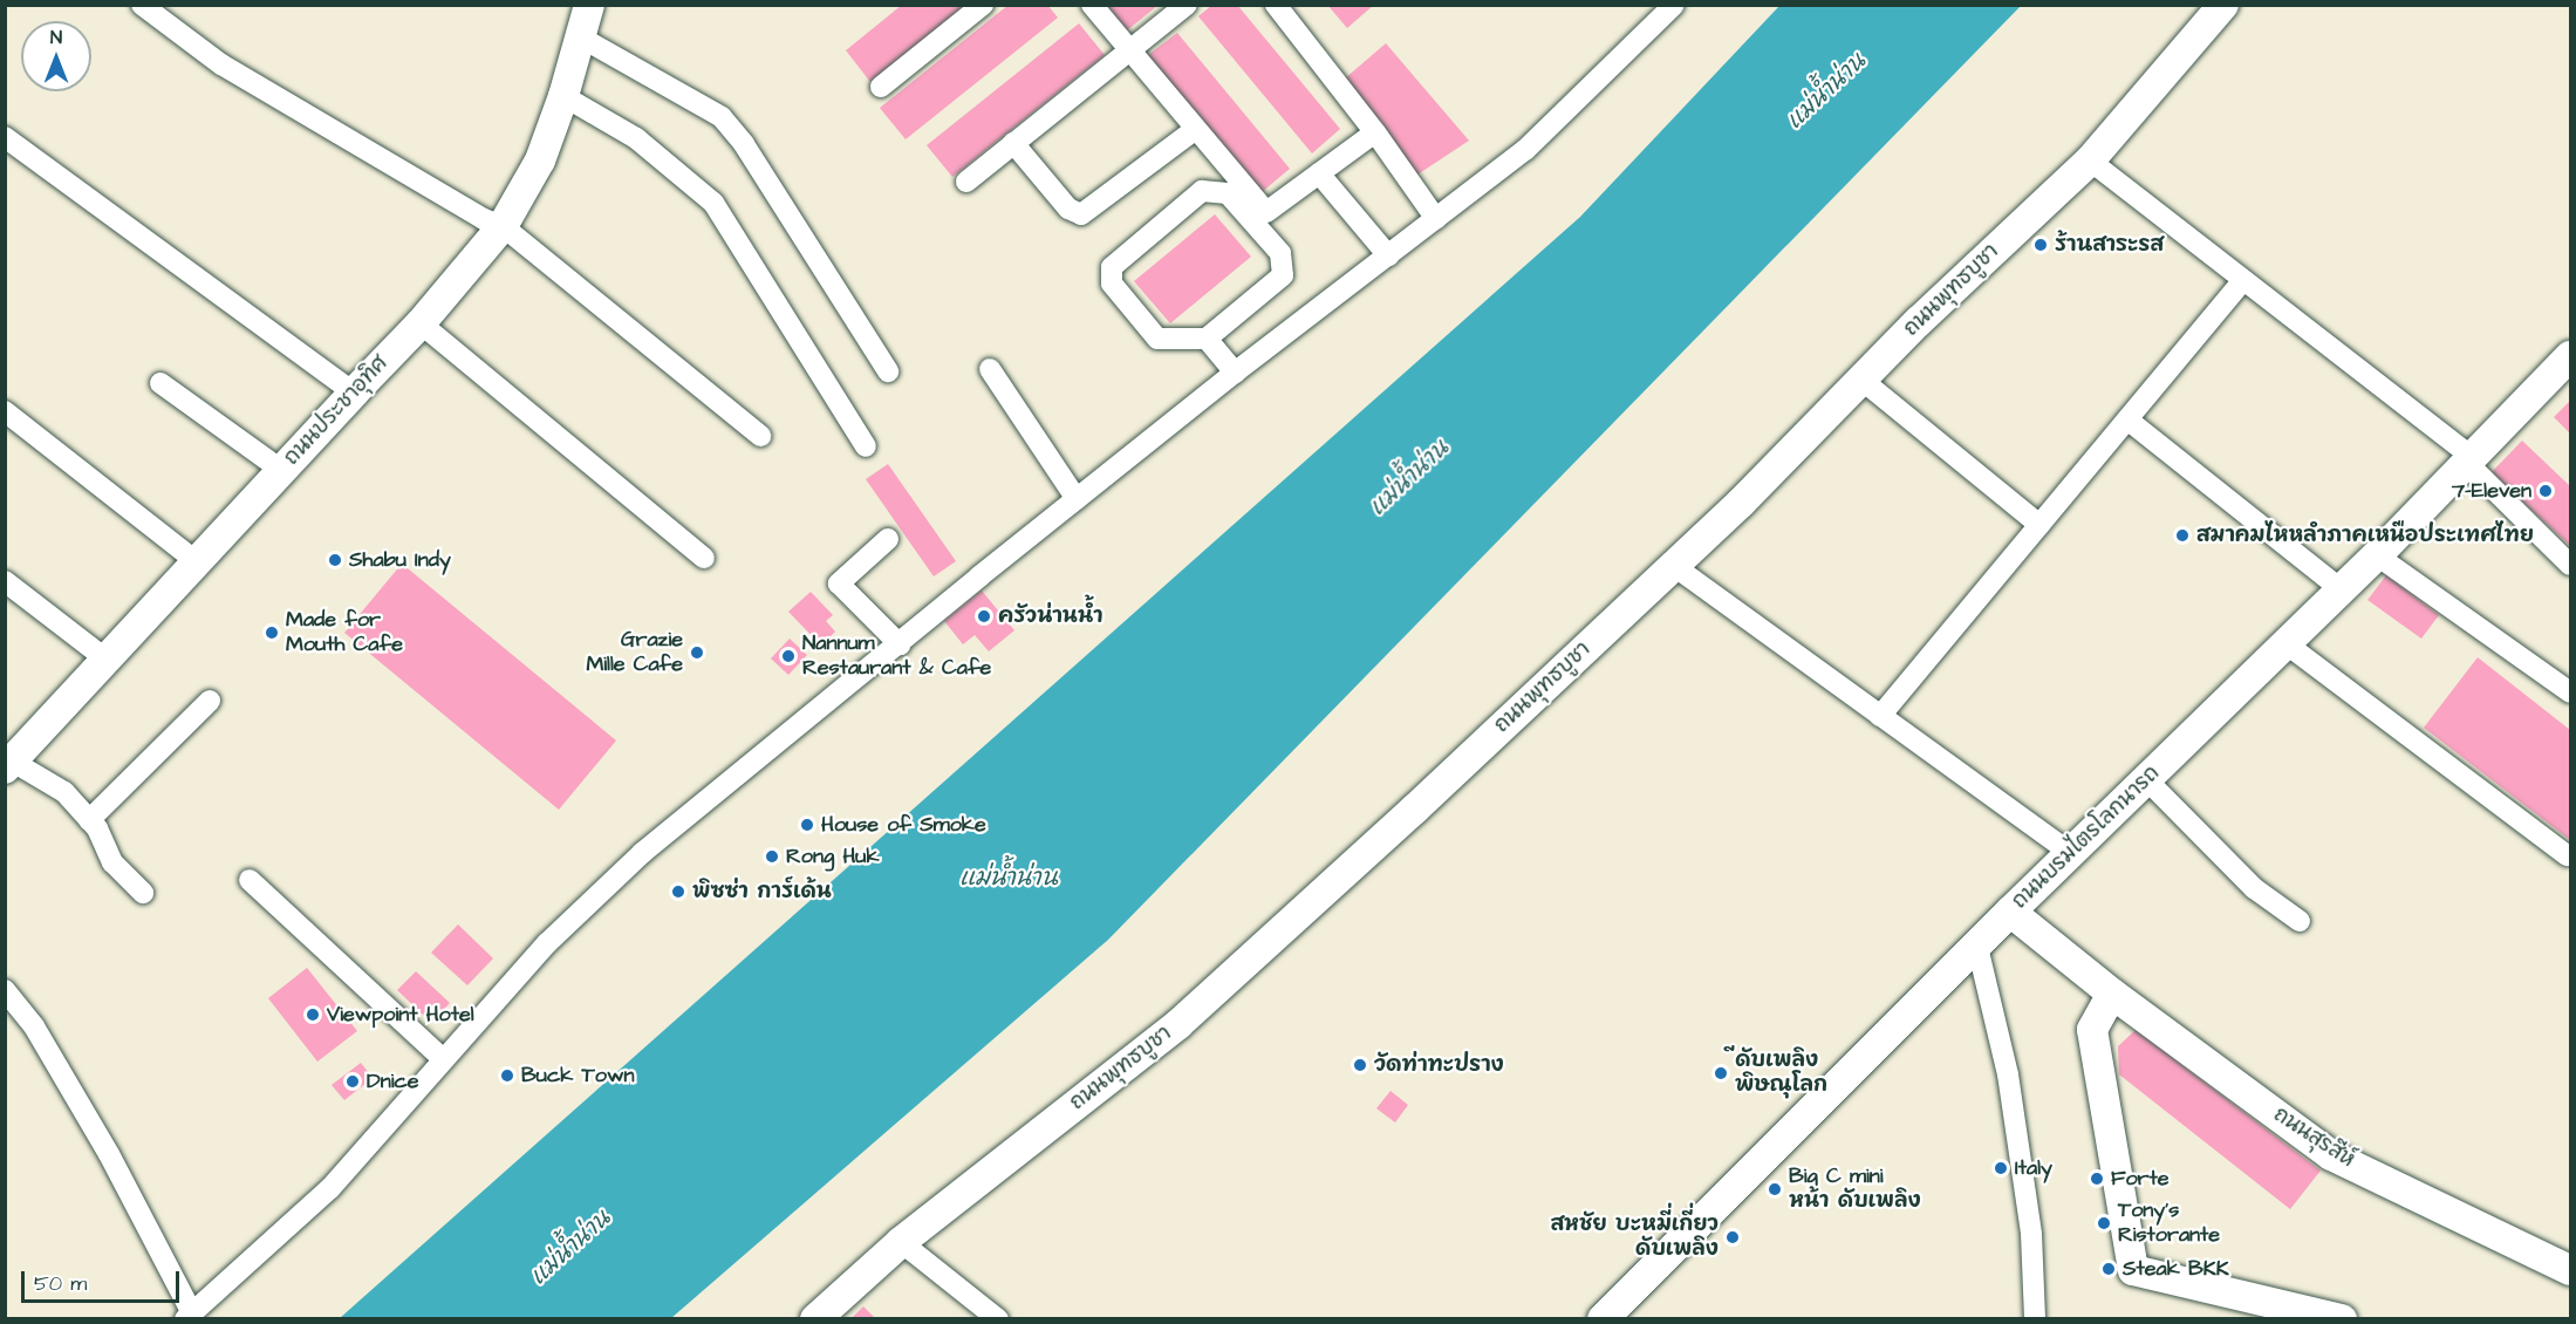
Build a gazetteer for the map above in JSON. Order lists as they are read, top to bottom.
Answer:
{
  "streets": {
    "street": [
      "ถนนพุทธบูชา",
      "ถนนประชาอุทิศ",
      "ถนนบรมไตรโลกนารถ",
      "ถนนสุรสีห์"
    ]
  },
  "crossings": [
    ["ถนนบรมไตรโลกนารถ", "ถนนสุรสีห์"]
  ],
  "water": ["แม่น้ำน่าน"],
  "places": [
    "ร้านสาระรส",
    "7-Eleven",
    "สมาคมไหหลำภาคเหนือประเทศไทย",
    "Shabu Indy",
    "ครัวน่านน้ำ",
    "Made for Mouth Cafe",
    "Grazie Mille Cafe",
    "Nannum Restaurant & Cafe",
    "House of Smoke",
    "Rong Huk",
    "พิซซ่า การ์เด้น",
    "Viewpoint Hotel",
    "วัดท่าทะปราง",
    "ีดับเพลิง พิษณุโลก",
    "Buck Town",
    "Dnice",
    "Italy",
    "Forte",
    "Big C mini หน้า ดับเพลิง",
    "Tony's Ristorante",
    "สหชัย บะหมี่เกี่ยว ดับเพลิง",
    "Steak BKK"
  ],
  "scale_bar": "50 m",
  "north": "top"
}
